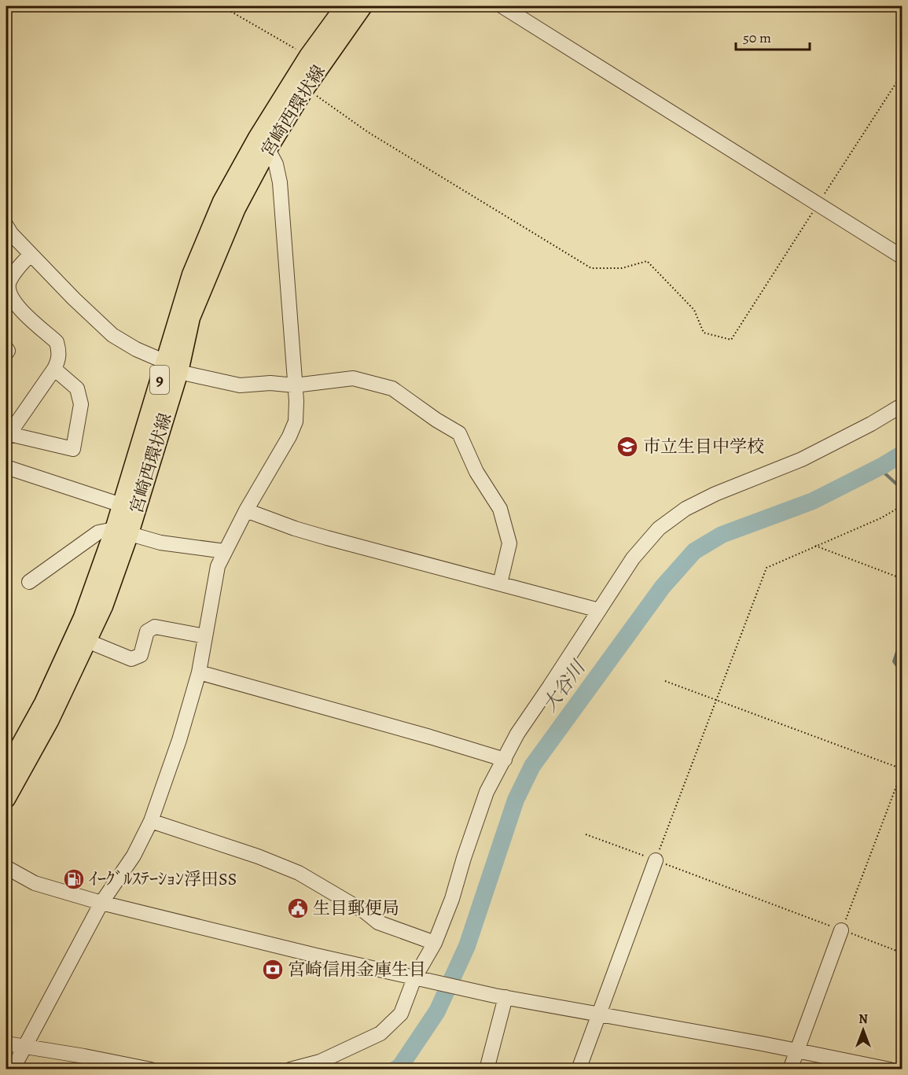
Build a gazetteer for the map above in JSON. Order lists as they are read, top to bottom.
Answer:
{
  "streets": {
    "main road": ["宮崎西環状線", "9"]
  },
  "water": ["大谷川"],
  "places": {
    "school or university": ["市立生目中学校"],
    "fuel station": ["ｲｰｸﾞﾙｽﾃｰｼｮﾝ浮田SS"],
    "public building": ["生目郵便局"],
    "bank": ["宮崎信用金庫生目"]
  },
  "scale_bar": "50 m",
  "north": "top"
}
